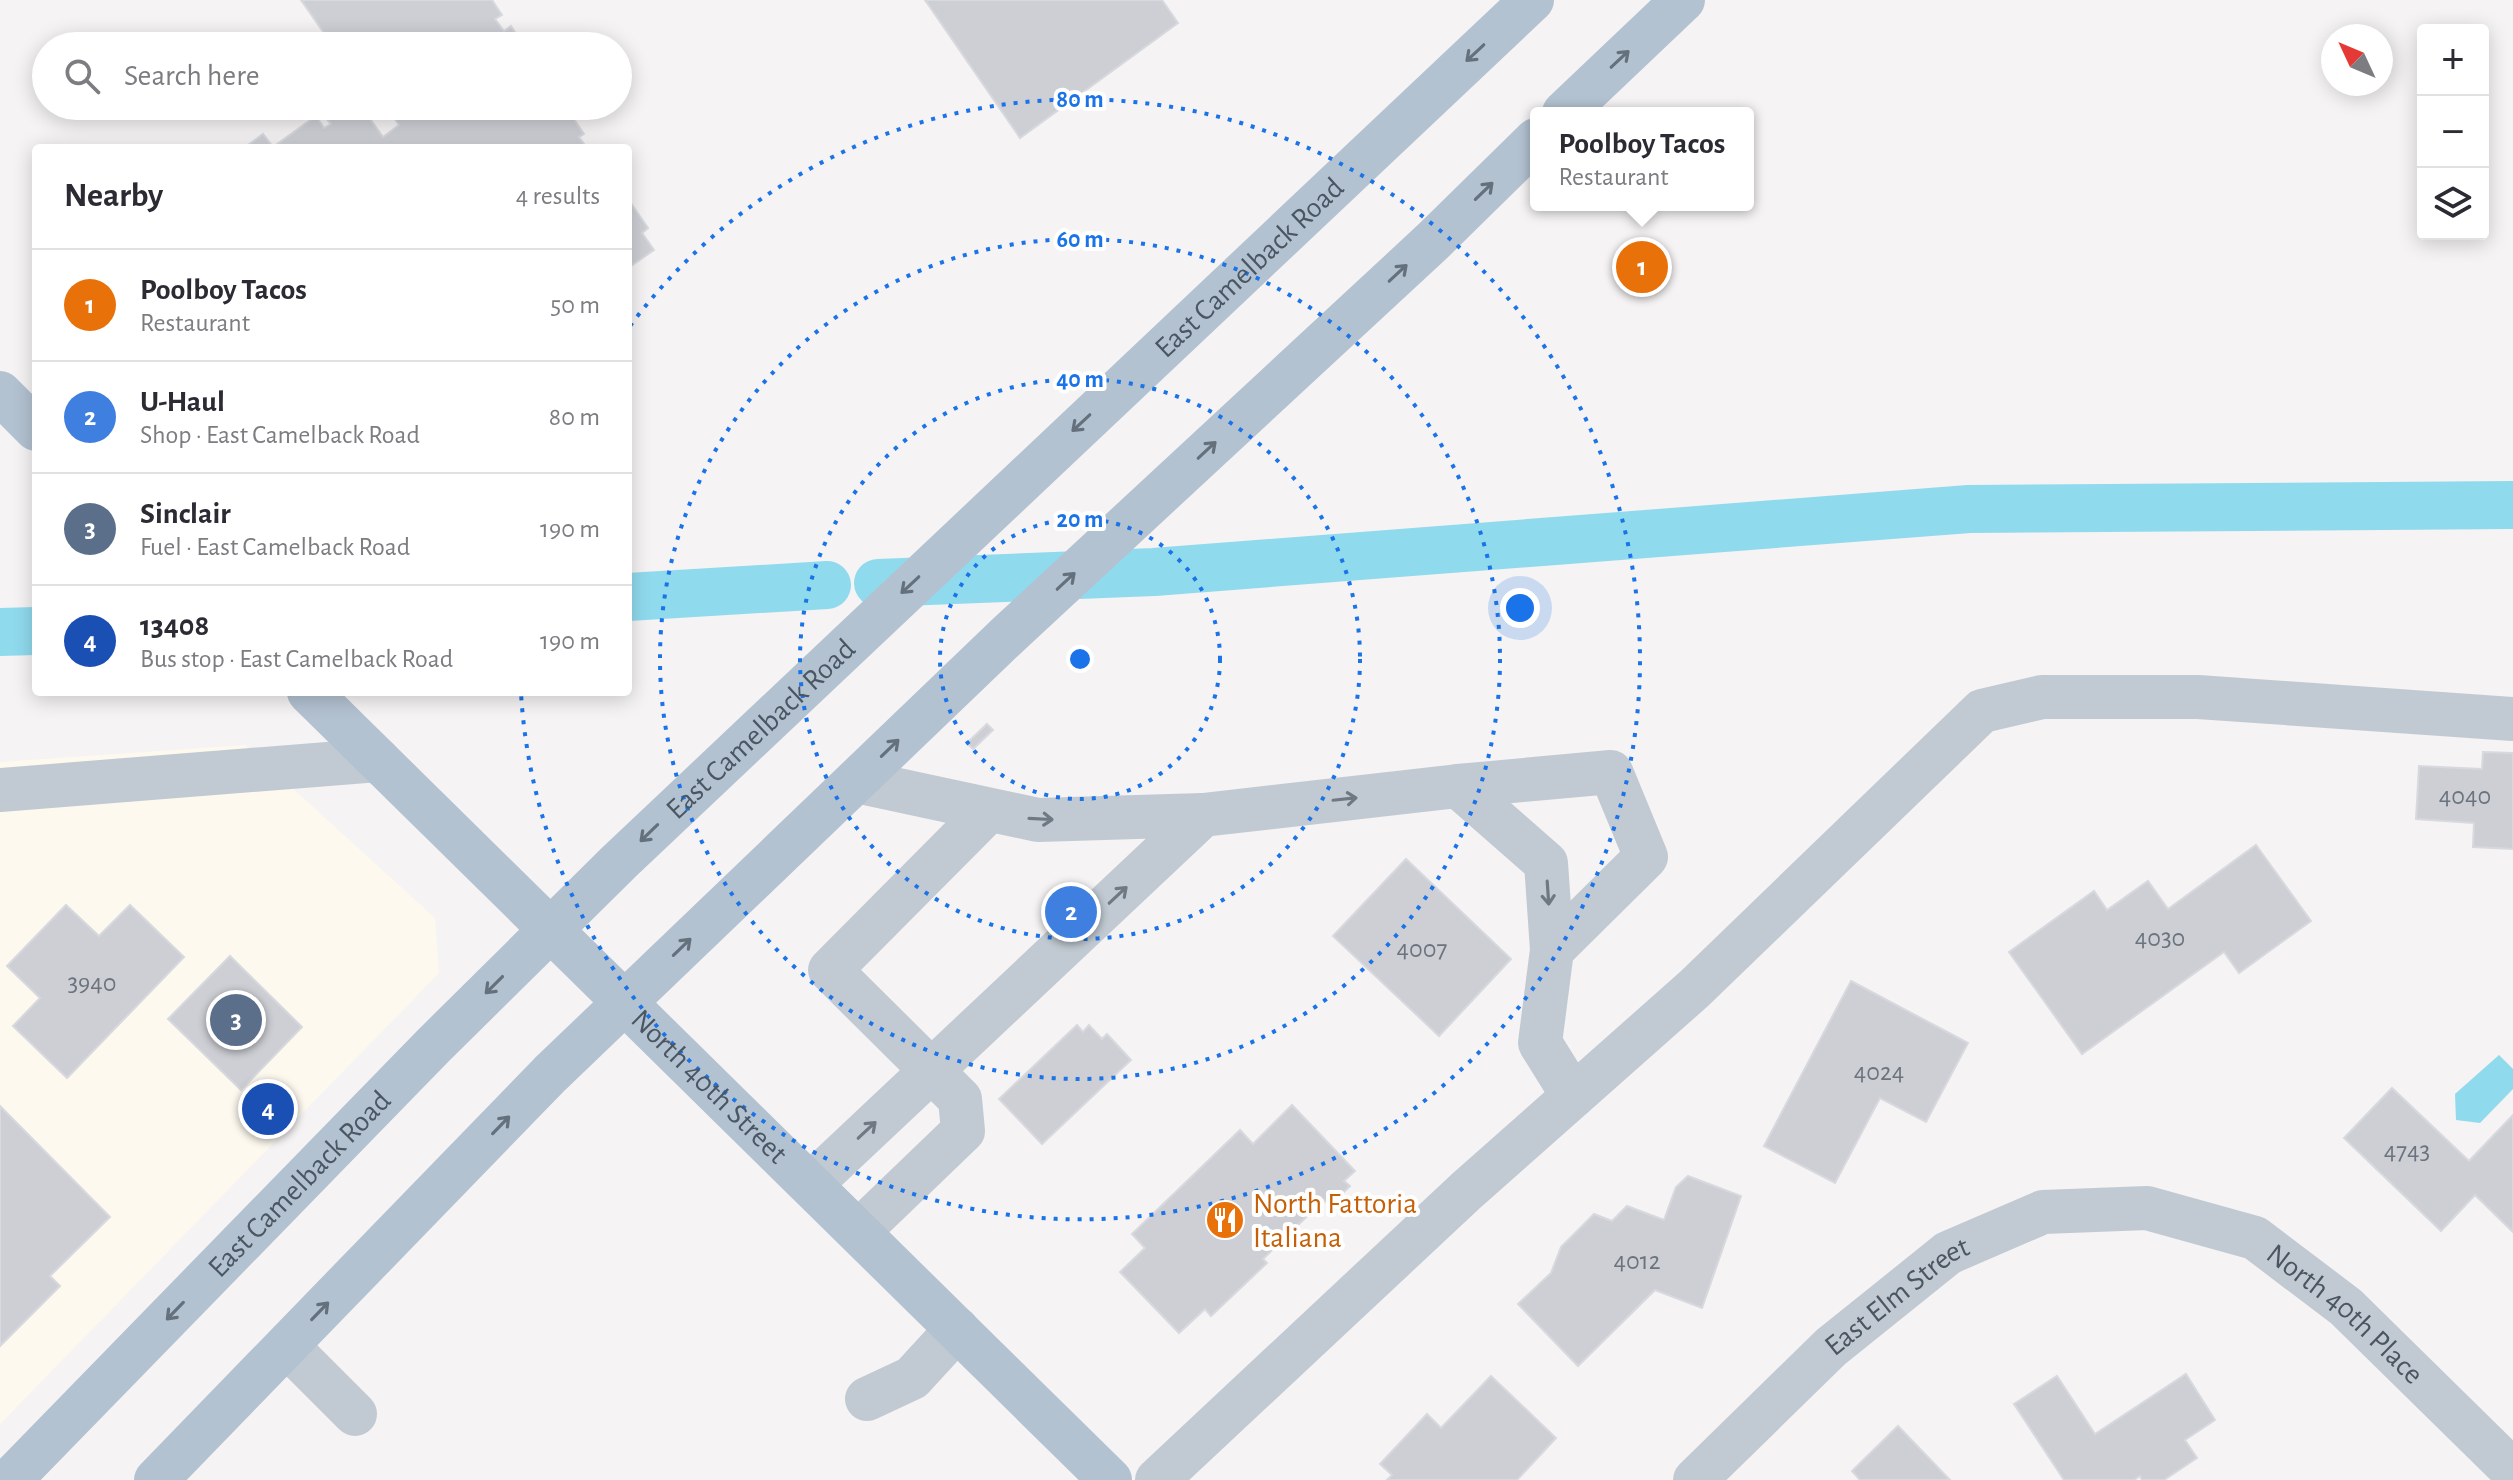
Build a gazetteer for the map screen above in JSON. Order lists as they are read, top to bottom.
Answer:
{
  "streets": {
    "main road": ["East Camelback Road", "North 40th Street"],
    "street": ["East Elm Street", "North 40th Place"]
  },
  "crossings": [
    ["East Camelback Road", "North 40th Street"],
    ["East Elm Street", "North 40th Place"]
  ],
  "places": {
    "restaurant": ["North Fattoria Italiana"]
  },
  "house_numbers": [
    "4040",
    "4030",
    "4007",
    "3940",
    "4024",
    "4743",
    "4012"
  ],
  "north": "top left",
  "page": {
    "map_buttons": ["+", "−"],
    "search": "Search here",
    "popup": ["Poolboy Tacos", "Restaurant"],
    "heading": ["Nearby", "4 results"],
    "pins": [
      "1",
      "2",
      "3",
      "4"
    ],
    "list": [
      {
        "mark": "1",
        "name": "Poolboy Tacos",
        "note": "Restaurant",
        "value": "50 m"
      },
      {
        "mark": "2",
        "name": "U-Haul",
        "note": "Shop · East Camelback Road",
        "value": "80 m"
      },
      {
        "mark": "3",
        "name": "Sinclair",
        "note": "Fuel · East Camelback Road",
        "value": "190 m"
      },
      {
        "mark": "4",
        "name": "13408",
        "note": "Bus stop · East Camelback Road",
        "value": "190 m"
      }
    ]
  },
  "rings": [
    "80 m",
    "60 m",
    "40 m",
    "20 m"
  ]
}
